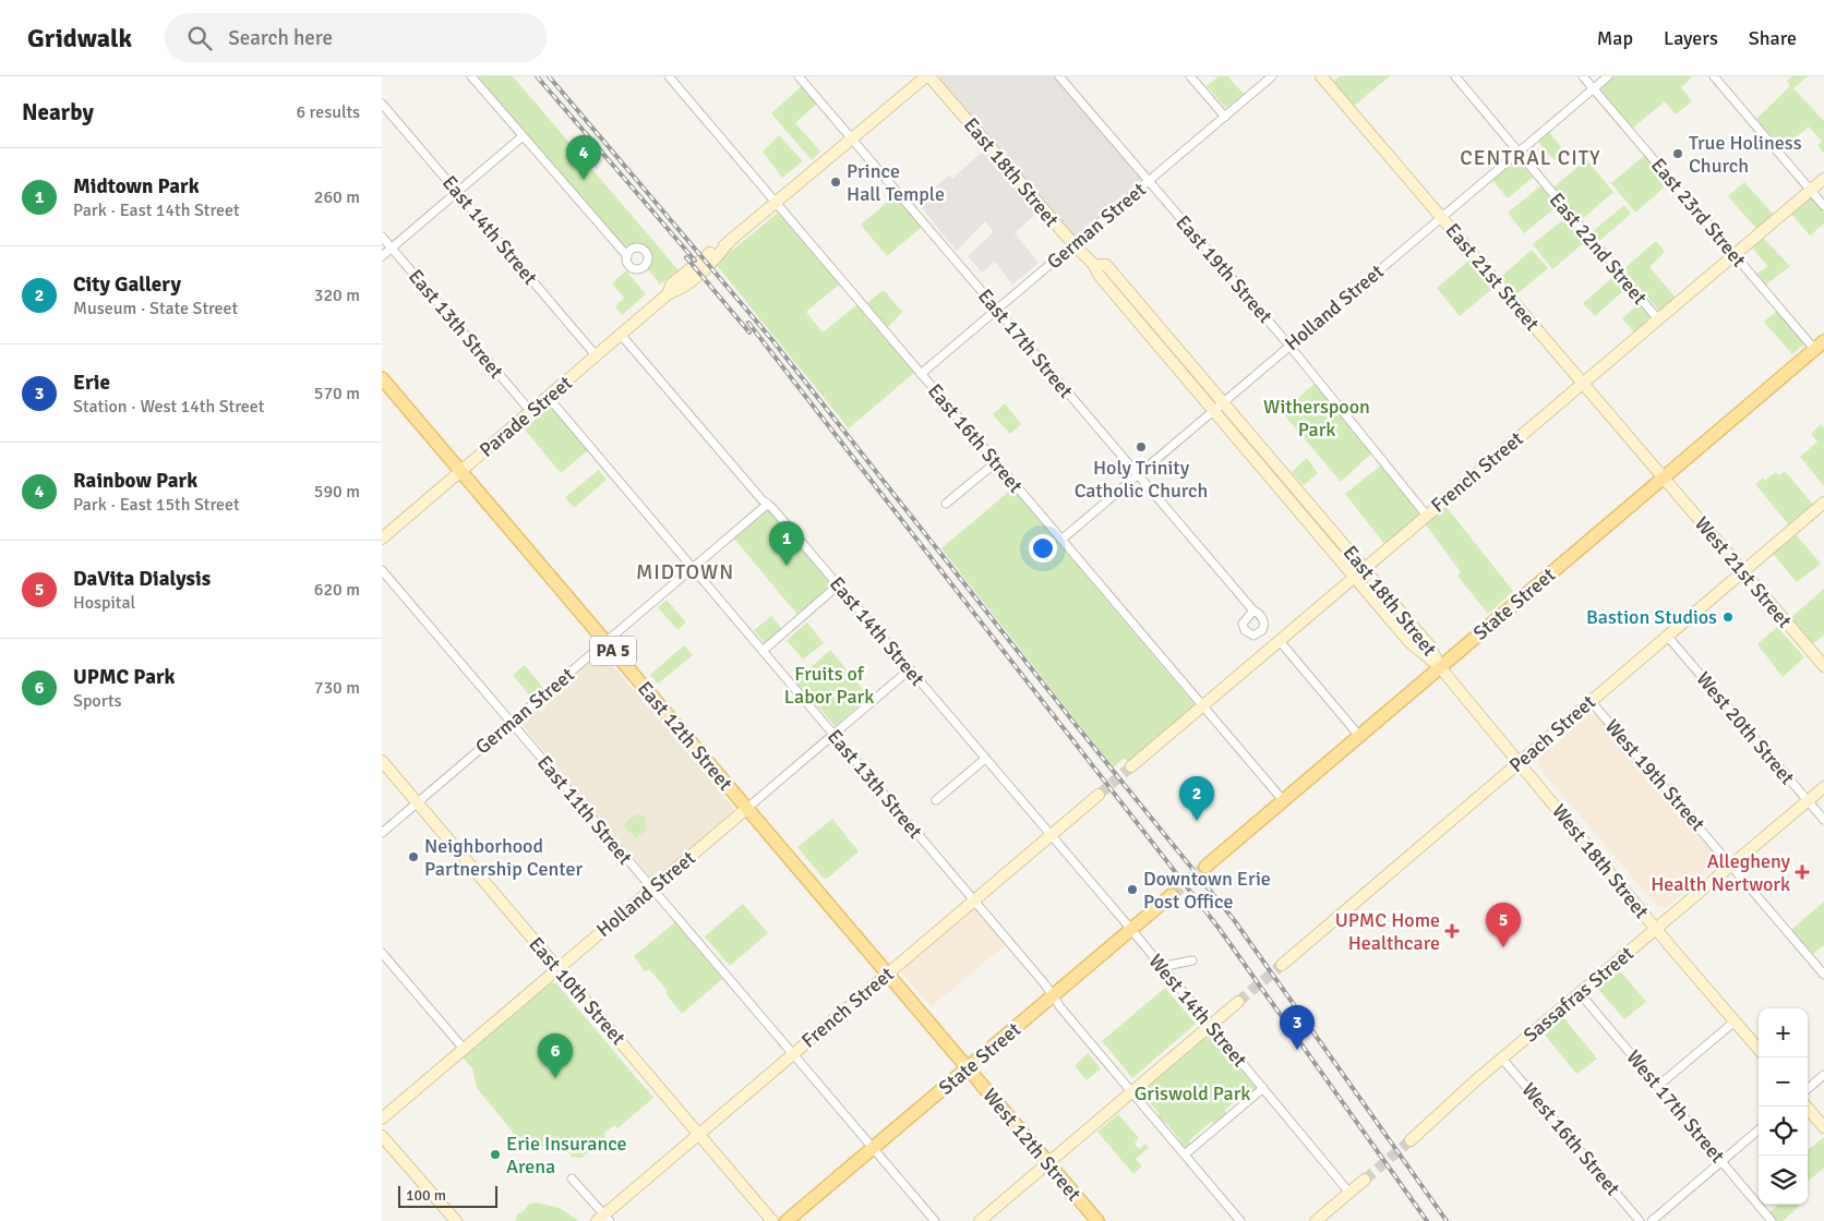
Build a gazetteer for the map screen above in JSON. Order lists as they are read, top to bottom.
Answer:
{
  "streets": {
    "main road": [
      "East 18th Street",
      "East 21st Street",
      "Holland Street",
      "Parade Street",
      "French Street",
      "West 21st Street",
      "State Street",
      "PA 5",
      "Peach Street",
      "East 12th Street",
      "West 18th Street",
      "East 10th Street",
      "Sassafras Street",
      "West 12th Street"
    ],
    "street": [
      "East 23rd Street",
      "German Street",
      "East 14th Street",
      "East 22nd Street",
      "East 19th Street",
      "East 13th Street",
      "East 17th Street",
      "East 16th Street",
      "West 20th Street",
      "West 19th Street",
      "East 11th Street",
      "West 14th Street",
      "West 17th Street",
      "West 16th Street"
    ]
  },
  "crossings": [
    ["East 18th Street", "German Street"],
    ["East 18th Street", "Holland Street"],
    ["East 18th Street", "Parade Street"],
    ["East 18th Street", "French Street"],
    ["East 18th Street", "State Street"],
    ["East 18th Street", "West 18th Street"],
    ["East 23rd Street", "Holland Street"],
    ["East 23rd Street", "French Street"],
    ["East 23rd Street", "State Street"],
    ["German Street", "East 14th Street"],
    ["German Street", "East 19th Street"],
    ["German Street", "East 13th Street"],
    ["German Street", "East 17th Street"],
    ["German Street", "East 16th Street"],
    ["German Street", "East 12th Street"],
    ["German Street", "East 11th Street"],
    ["German Street", "East 10th Street"],
    ["East 14th Street", "Holland Street"],
    ["East 14th Street", "Parade Street"],
    ["East 14th Street", "French Street"],
    ["East 14th Street", "State Street"],
    ["East 14th Street", "West 14th Street"],
    ["East 22nd Street", "Holland Street"],
    ["East 22nd Street", "French Street"],
    ["East 19th Street", "Holland Street"],
    ["East 19th Street", "French Street"],
    ["East 21st Street", "Holland Street"],
    ["East 21st Street", "French Street"],
    ["East 21st Street", "West 21st Street"],
    ["East 21st Street", "State Street"],
    ["Holland Street", "East 13th Street"],
    ["Holland Street", "East 17th Street"],
    ["Holland Street", "East 16th Street"],
    ["Holland Street", "East 12th Street"],
    ["Holland Street", "East 11th Street"],
    ["Holland Street", "East 10th Street"],
    ["East 13th Street", "Parade Street"],
    ["East 13th Street", "French Street"],
    ["East 13th Street", "State Street"],
    ["East 17th Street", "Parade Street"],
    ["Parade Street", "East 16th Street"],
    ["Parade Street", "East 12th Street"],
    ["East 16th Street", "French Street"],
    ["East 16th Street", "State Street"],
    ["French Street", "East 12th Street"],
    ["French Street", "East 11th Street"],
    ["French Street", "East 10th Street"],
    ["West 21st Street", "State Street"],
    ["West 21st Street", "Peach Street"],
    ["State Street", "East 12th Street"],
    ["State Street", "East 11th Street"],
    ["State Street", "West 18th Street"],
    ["State Street", "West 14th Street"],
    ["State Street", "West 12th Street"],
    ["West 20th Street", "Peach Street"],
    ["West 20th Street", "Sassafras Street"],
    ["Peach Street", "West 19th Street"],
    ["Peach Street", "West 18th Street"],
    ["East 12th Street", "West 12th Street"],
    ["West 19th Street", "Sassafras Street"],
    ["West 18th Street", "Sassafras Street"],
    ["Sassafras Street", "West 17th Street"],
    ["Sassafras Street", "West 16th Street"]
  ],
  "districts": ["CENTRAL CITY", "MIDTOWN"],
  "parks": ["Witherspoon Park", "Fruits of Labor Park", "Griswold Park"],
  "places": {
    "other": [
      "True Holiness Church",
      "Prince Hall Temple",
      "Holy Trinity Catholic Church",
      "Bastion Studios",
      "Neighborhood Partnership Center",
      "Downtown Erie Post Office",
      "Erie Insurance Arena"
    ],
    "health": ["Allegheny Health Nertwork", "UPMC Home Healthcare"]
  },
  "scale_bar": "100 m",
  "page": {
    "header": "Gridwalk",
    "search": "Search here",
    "nav": ["Map", "Layers", "Share"],
    "heading": ["Nearby", "6 results"],
    "pins": [
      "4",
      "1",
      "2",
      "5",
      "3",
      "6"
    ],
    "list": [
      {
        "mark": "1",
        "name": "Midtown Park",
        "note": "Park · East 14th Street",
        "value": "260 m"
      },
      {
        "mark": "2",
        "name": "City Gallery",
        "note": "Museum · State Street",
        "value": "320 m"
      },
      {
        "mark": "3",
        "name": "Erie",
        "note": "Station · West 14th Street",
        "value": "570 m"
      },
      {
        "mark": "4",
        "name": "Rainbow Park",
        "note": "Park · East 15th Street",
        "value": "590 m"
      },
      {
        "mark": "5",
        "name": "DaVita Dialysis",
        "note": "Hospital",
        "value": "620 m"
      },
      {
        "mark": "6",
        "name": "UPMC Park",
        "note": "Sports",
        "value": "730 m"
      }
    ],
    "map_buttons": ["+", "−"],
    "scale": "100 m"
  }
}
